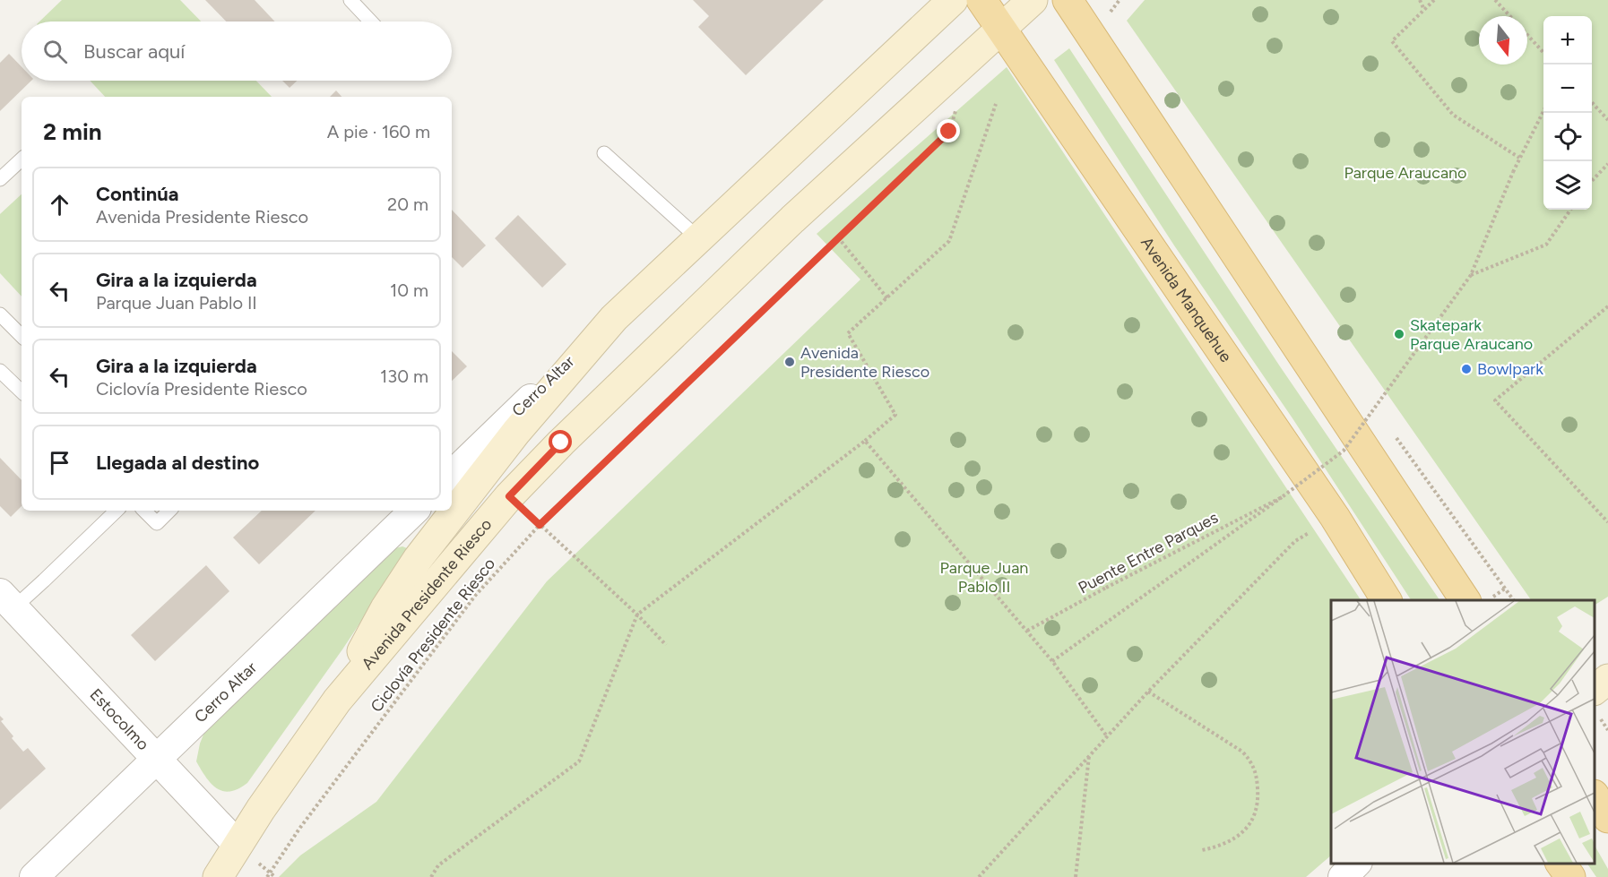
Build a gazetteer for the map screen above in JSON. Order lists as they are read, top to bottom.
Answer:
{
  "streets": {
    "main road": ["Avenida Manquehue", "Avenida Presidente Riesco"],
    "street": ["Cerro Altar", "Estocolmo"],
    "path": ["Puente Entre Parques", "Ciclovía Presidente Riesco"]
  },
  "crossings": [
    ["Avenida Manquehue", "Avenida Presidente Riesco"],
    ["Cerro Altar", "Avenida Presidente Riesco"],
    ["Cerro Altar", "Estocolmo"],
    ["Avenida Presidente Riesco", "Estocolmo"]
  ],
  "parks": ["Parque Araucano", "Parque Juan Pablo II"],
  "places": ["Skatepark Parque Araucano", "Avenida Presidente Riesco", "Bowlpark"],
  "north": "bottom",
  "page": {
    "map_buttons": ["+", "−"],
    "search": "Buscar aquí",
    "heading": ["2 min", "A pie · 160 m"],
    "list": [
      ["Continúa", "Avenida Presidente Riesco", "20 m"],
      ["Gira a la izquierda", "Parque Juan Pablo II", "10 m"],
      ["Gira a la izquierda", "Ciclovía Presidente Riesco", "130 m"],
      "Llegada al destino"
    ]
  }
}
